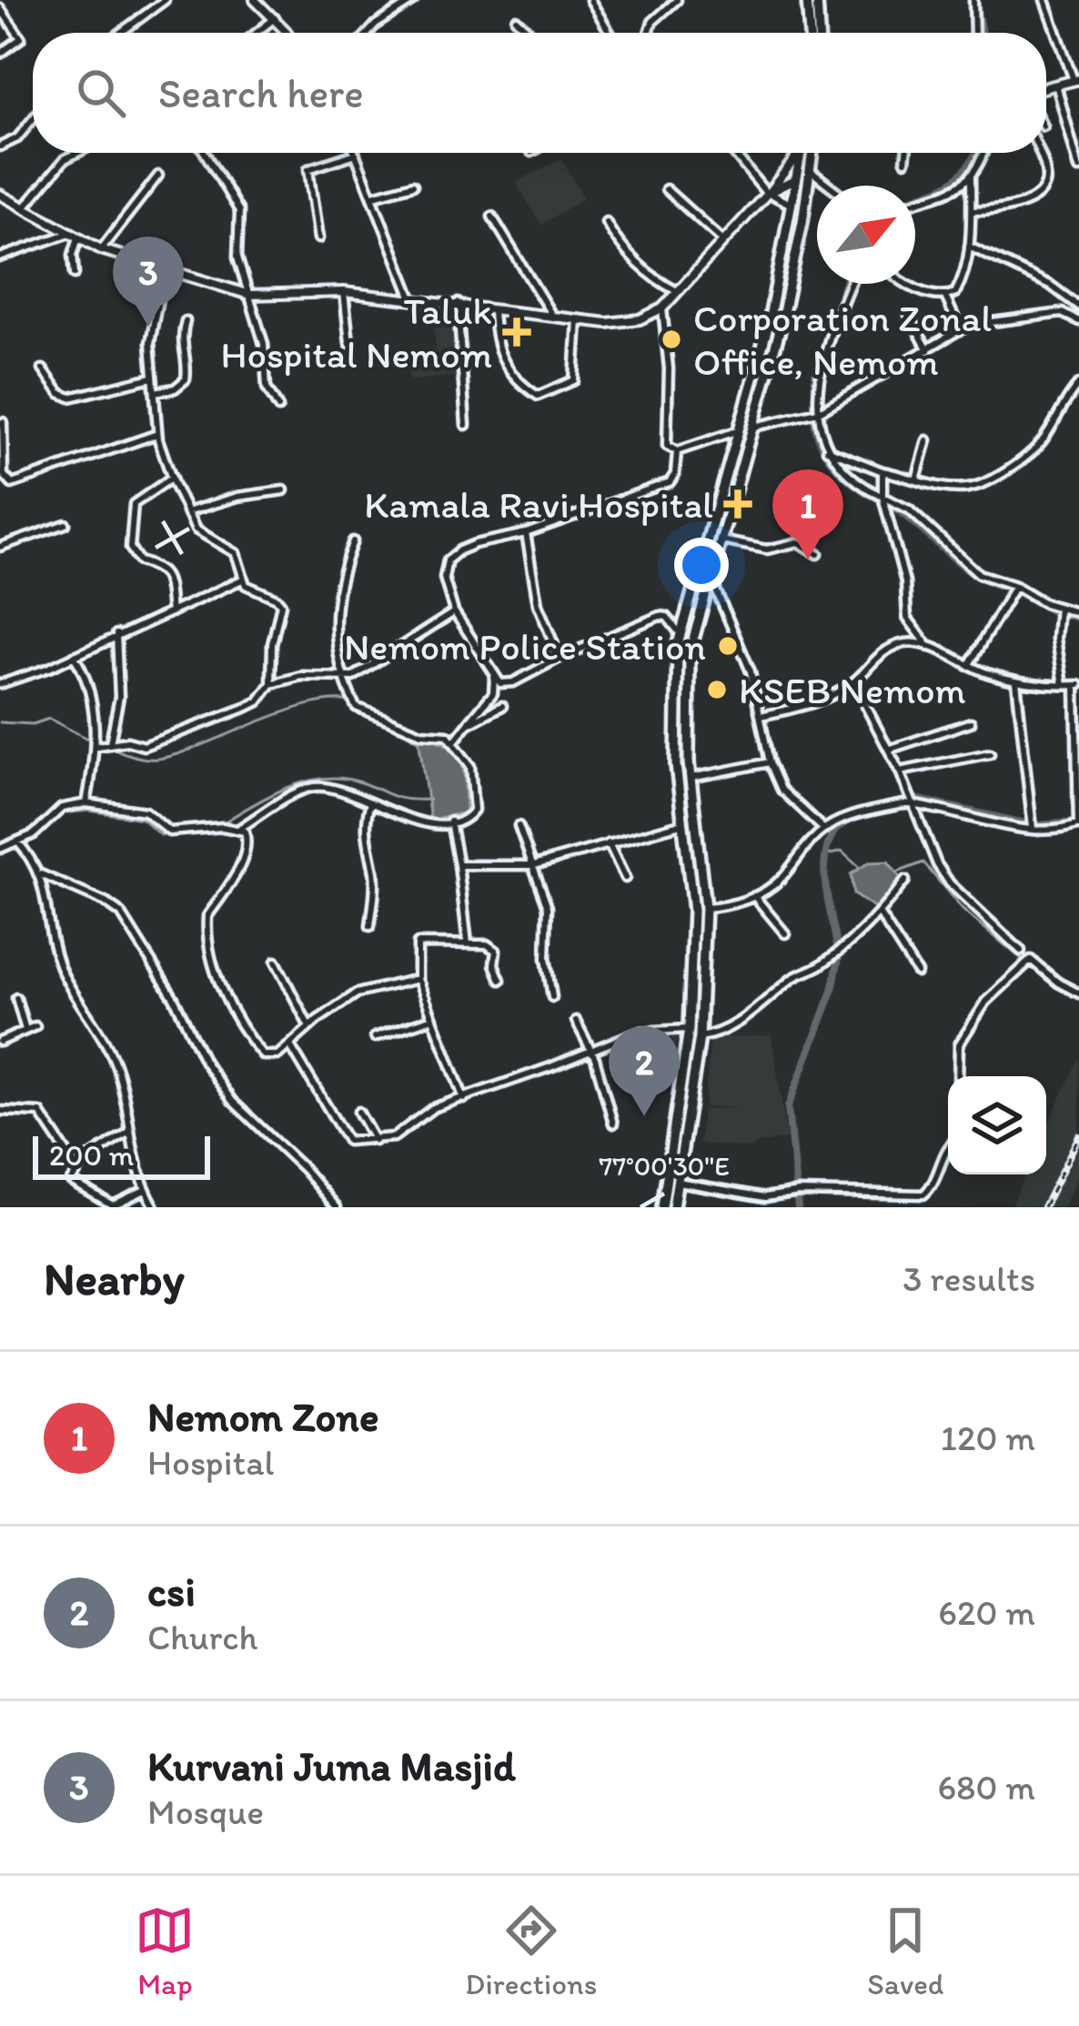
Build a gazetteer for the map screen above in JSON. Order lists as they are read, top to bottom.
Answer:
{
  "places": {
    "health": ["Taluk Hospital Nemom", "Kamala Ravi Hospital"],
    "other": ["Corporation Zonal Office, Nemom", "Nemom Police Station", "KSEB Nemom"]
  },
  "scale_bar": "200 m",
  "north": "top right",
  "page": {
    "search": "Search here",
    "pins": ["3", "1", "2"],
    "scale": "200 m",
    "heading": ["Nearby", "3 results"],
    "list": [
      {
        "mark": "1",
        "name": "Nemom Zone",
        "note": "Hospital",
        "value": "120 m"
      },
      {
        "mark": "2",
        "name": "csi",
        "note": "Church",
        "value": "620 m"
      },
      {
        "mark": "3",
        "name": "Kurvani Juma Masjid",
        "note": "Mosque",
        "value": "680 m"
      }
    ],
    "nav": ["Map", "Directions", "Saved"]
  },
  "coordinates": ["77°00'30\"E"]
}
